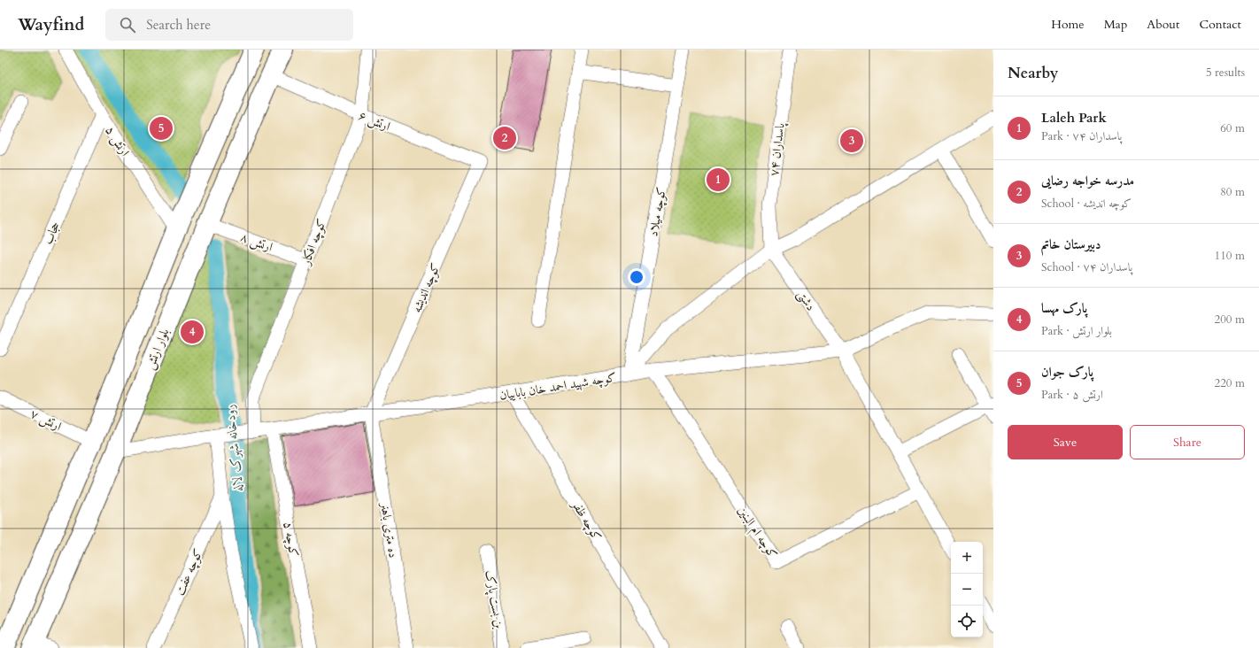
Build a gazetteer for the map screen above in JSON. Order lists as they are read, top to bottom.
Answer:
{
  "streets": {
    "street": [
      "ارتش ۶",
      "ارتش ۵",
      "پاسداران ۷۴",
      "کوچه میلاد",
      "حجاب",
      "ارتش ۸",
      "کوچه افکار",
      "کوچه اندیشه",
      "دشتی",
      "بلوار ارتش",
      "کوچه شهید احمد خان باباییان",
      "ارتش ۷",
      "کوچه ظفر",
      "ده متری باهنر",
      "کوچه ام البنین",
      "کوچه ۵",
      "کوچه عفت",
      "بن بست پارک"
    ]
  },
  "crossings": [
    ["ارتش ۶", "کوچه افکار"],
    ["ارتش ۶", "کوچه اندیشه"],
    ["ارتش ۶", "بلوار ارتش"],
    ["ارتش ۵", "حجاب"],
    ["ارتش ۵", "بلوار ارتش"],
    ["پاسداران ۷۴", "دشتی"],
    ["کوچه میلاد", "کوچه شهید احمد خان باباییان"],
    ["ارتش ۸", "کوچه افکار"],
    ["ارتش ۸", "بلوار ارتش"],
    ["کوچه افکار", "کوچه شهید احمد خان باباییان"],
    ["کوچه اندیشه", "کوچه شهید احمد خان باباییان"],
    ["کوچه اندیشه", "ده متری باهنر"],
    ["دشتی", "کوچه شهید احمد خان باباییان"],
    ["دشتی", "کوچه ام البنین"],
    ["بلوار ارتش", "کوچه شهید احمد خان باباییان"],
    ["بلوار ارتش", "ارتش ۷"],
    ["کوچه شهید احمد خان باباییان", "کوچه ظفر"],
    ["کوچه شهید احمد خان باباییان", "ده متری باهنر"],
    ["کوچه شهید احمد خان باباییان", "کوچه ام البنین"],
    ["کوچه شهید احمد خان باباییان", "کوچه ۵"]
  ],
  "water": ["رودخانه شهرک لاله"],
  "page": {
    "header": "Wayfind",
    "search": "Search here",
    "nav": [
      "Home",
      "Map",
      "About",
      "Contact"
    ],
    "heading": ["Nearby", "5 results"],
    "list": [
      {
        "mark": "1",
        "name": "Laleh Park",
        "note": "Park · پاسداران ۷۴",
        "value": "60 m"
      },
      {
        "mark": "2",
        "name": "مدرسه خواجه رضایی",
        "note": "School · کوچه اندیشه",
        "value": "80 m"
      },
      {
        "mark": "3",
        "name": "دبیرستان خاتم",
        "note": "School · پاسداران ۷۴",
        "value": "110 m"
      },
      {
        "mark": "4",
        "name": "پارک مهسا",
        "note": "Park · بلوار ارتش",
        "value": "200 m"
      },
      {
        "mark": "5",
        "name": "پارک جوان",
        "note": "Park · ارتش ۵",
        "value": "220 m"
      }
    ],
    "pins": [
      "5",
      "2",
      "3",
      "1",
      "4"
    ],
    "buttons": ["Save", "Share"],
    "map_buttons": ["+", "−"]
  }
}
